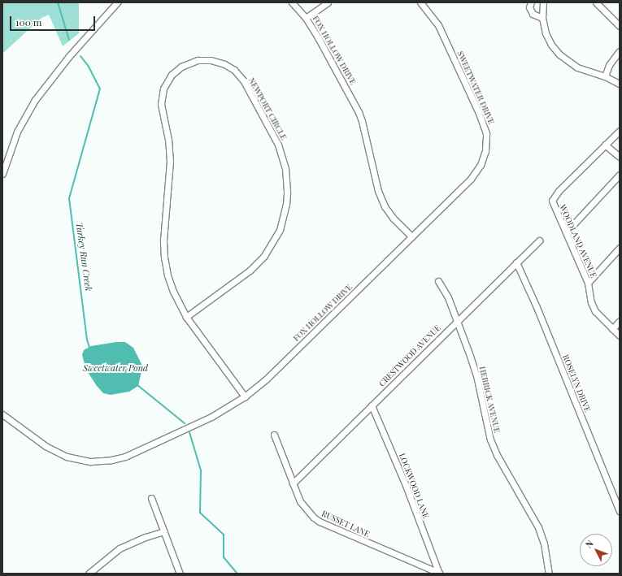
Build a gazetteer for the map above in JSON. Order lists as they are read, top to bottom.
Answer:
{
  "streets": {
    "street": [
      "FOX HOLLOW DRIVE",
      "SWEETWATER DRIVE",
      "NEWPORT CIRCLE",
      "WOODLAND AVENUE",
      "CRESTWOOD AVENUE",
      "ROSELYN DRIVE",
      "HERRICK AVENUE",
      "LOCKWOOD LANE",
      "RUSSET LANE"
    ]
  },
  "crossings": [
    ["FOX HOLLOW DRIVE", "SWEETWATER DRIVE"],
    ["FOX HOLLOW DRIVE", "NEWPORT CIRCLE"],
    ["CRESTWOOD AVENUE", "ROSELYN DRIVE"],
    ["CRESTWOOD AVENUE", "HERRICK AVENUE"],
    ["CRESTWOOD AVENUE", "LOCKWOOD LANE"],
    ["CRESTWOOD AVENUE", "RUSSET LANE"],
    ["LOCKWOOD LANE", "RUSSET LANE"]
  ],
  "water": ["Turkey Run Creek", "Sweetwater Pond"],
  "scale_bar": "100 m",
  "north": "top left"
}
